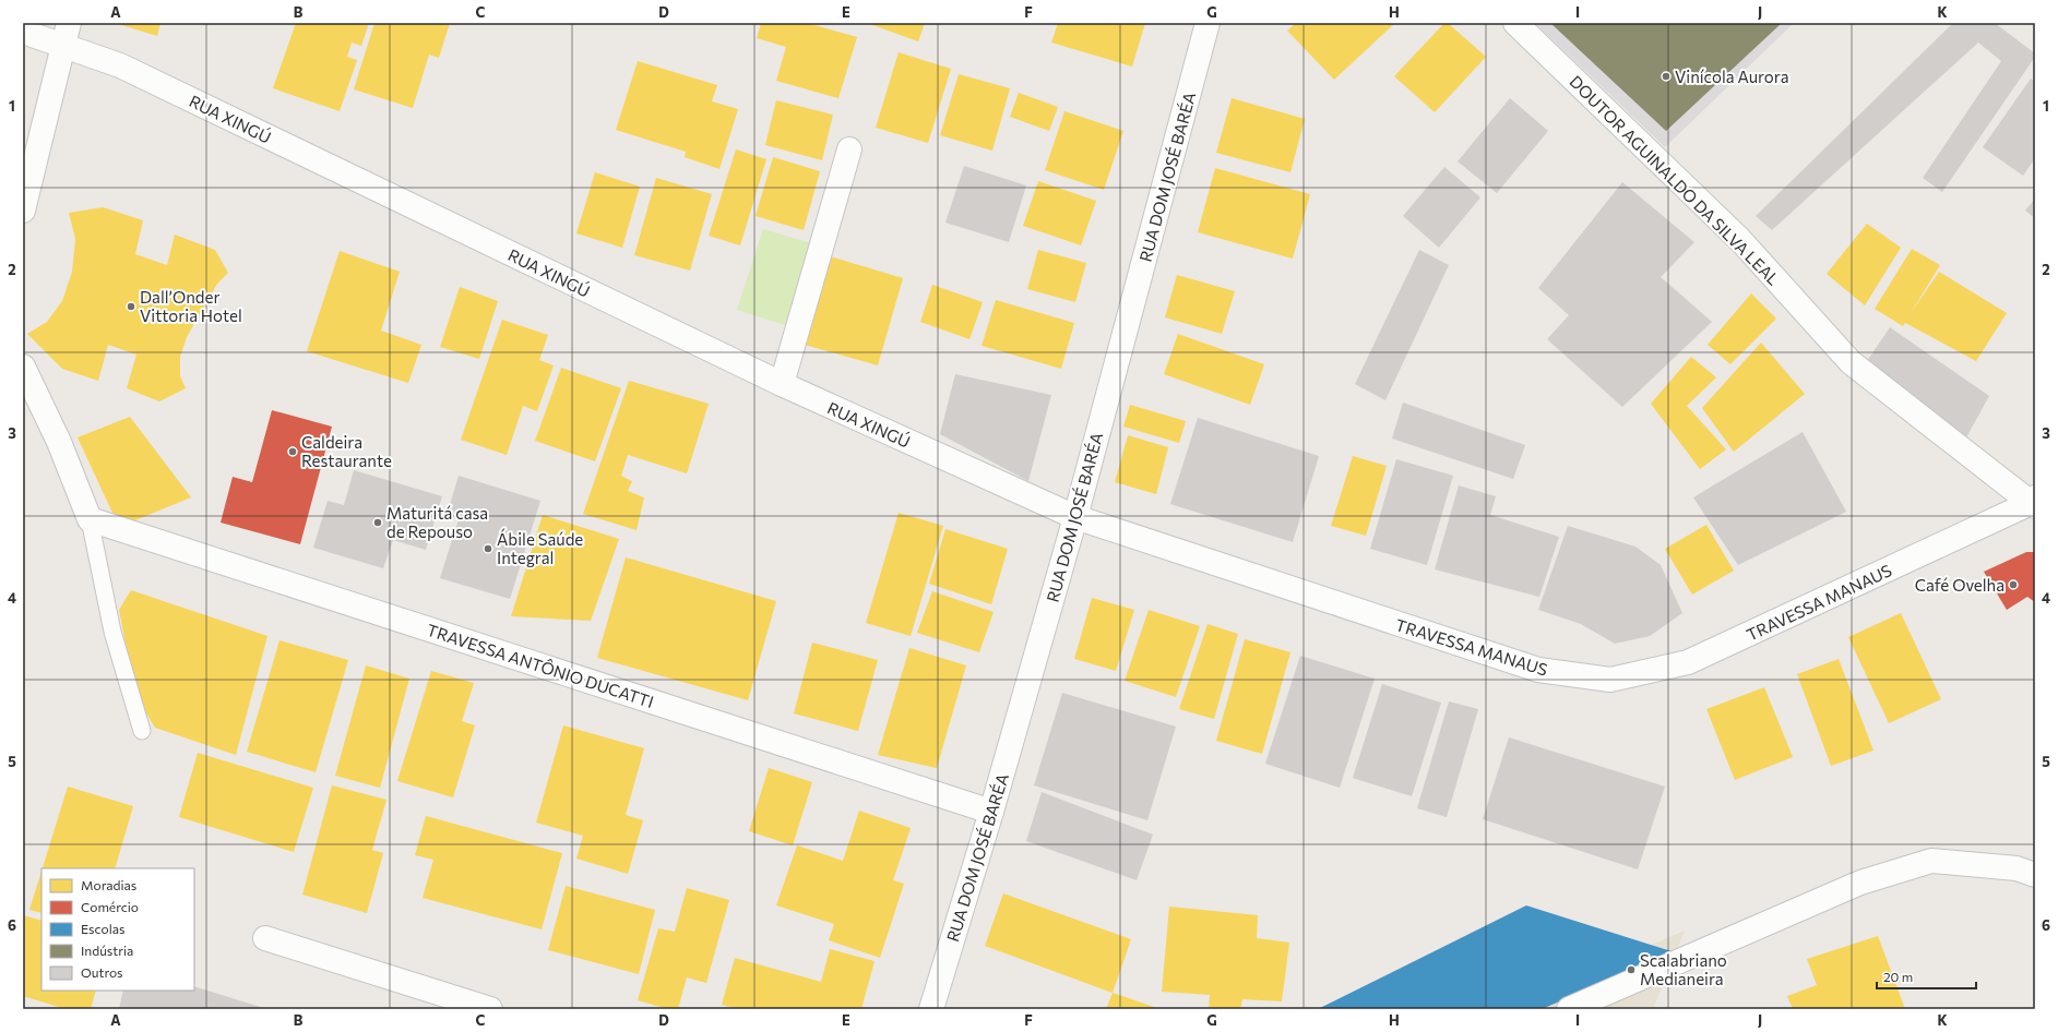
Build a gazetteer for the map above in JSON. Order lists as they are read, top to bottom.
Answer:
{
  "streets": {
    "street": [
      "RUA XINGÚ",
      "RUA DOM JOSÉ BARÉA",
      "DOUTOR AGUINALDO DA SILVA LEAL",
      "TRAVESSA MANAUS",
      "TRAVESSA ANTÔNIO DUCATTI"
    ]
  },
  "crossings": [
    ["RUA XINGÚ", "RUA DOM JOSÉ BARÉA"],
    ["RUA XINGÚ", "TRAVESSA MANAUS"],
    ["RUA DOM JOSÉ BARÉA", "TRAVESSA MANAUS"],
    ["RUA DOM JOSÉ BARÉA", "TRAVESSA ANTÔNIO DUCATTI"],
    ["DOUTOR AGUINALDO DA SILVA LEAL", "TRAVESSA MANAUS"]
  ],
  "places": [
    "Vinícola Aurora",
    "Dall’Onder Vittoria Hotel",
    "Caldeira Restaurante",
    "Maturitá casa de Repouso",
    "Ábile Saúde Integral",
    "Café Ovelha",
    "Scalabriano Medianeira"
  ],
  "legend": [
    "Moradias",
    "Comércio",
    "Escolas",
    "Indústria",
    "Outros"
  ],
  "scale_bar": "20 m",
  "grid": {
    "columns": [
      "A",
      "B",
      "C",
      "D",
      "E",
      "F",
      "G",
      "H",
      "I",
      "J",
      "K"
    ],
    "rows": [
      "1",
      "2",
      "3",
      "4",
      "5",
      "6"
    ]
  }
}
